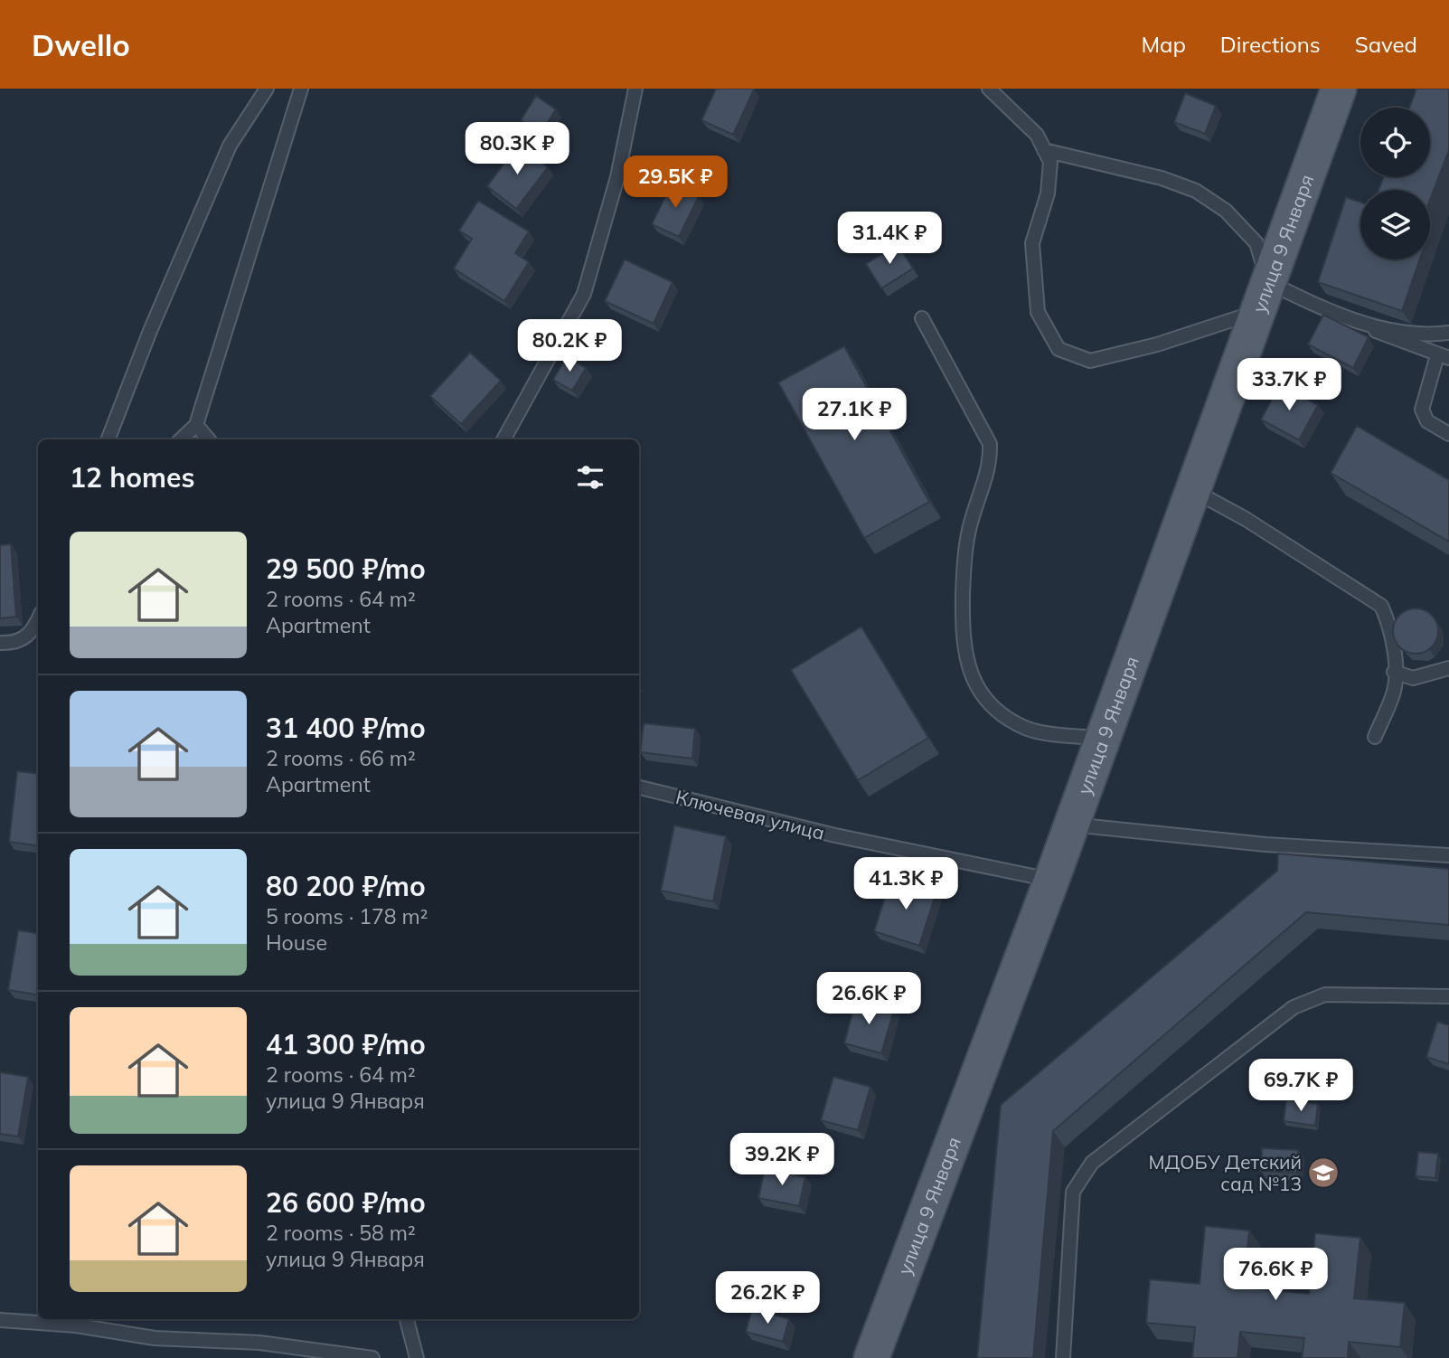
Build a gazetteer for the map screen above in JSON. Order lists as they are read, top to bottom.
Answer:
{
  "streets": {
    "main road": ["улица 9 Января"],
    "lane": ["Ключевая улица"]
  },
  "crossings": [
    ["улица 9 Января", "Ключевая улица"]
  ],
  "places": {
    "school or university": ["МДОБУ Детский сад №13"]
  },
  "page": {
    "header": "Dwello",
    "nav": ["Map", "Directions", "Saved"],
    "price": [
      "80.3K ₽",
      "29.5K ₽",
      "31.4K ₽",
      "80.2K ₽",
      "33.7K ₽",
      "27.1K ₽",
      "41.3K ₽",
      "26.6K ₽",
      "69.7K ₽",
      "39.2K ₽",
      "76.6K ₽",
      "26.2K ₽"
    ],
    "heading": "12 homes",
    "list": [
      {
        "name": "29 500 ₽/mo",
        "note": "2 rooms · 64 m² · Apartment"
      },
      {
        "name": "31 400 ₽/mo",
        "note": "2 rooms · 66 m² · Apartment"
      },
      {
        "name": "80 200 ₽/mo",
        "note": "5 rooms · 178 m² · House"
      },
      {
        "name": "41 300 ₽/mo",
        "note": "2 rooms · 64 m² · улица 9 Января"
      },
      {
        "name": "26 600 ₽/mo",
        "note": "2 rooms · 58 m² · улица 9 Января"
      }
    ]
  }
}
